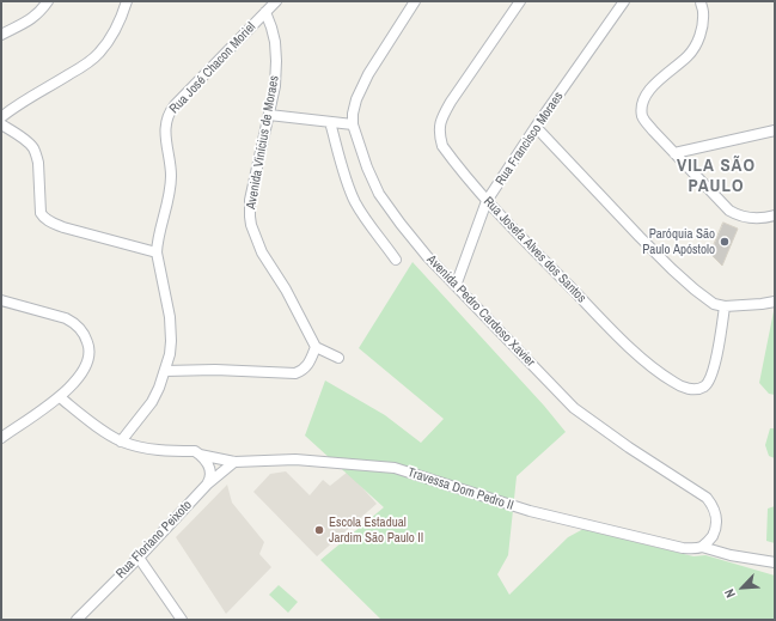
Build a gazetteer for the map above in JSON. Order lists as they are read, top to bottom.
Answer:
{
  "streets": {
    "street": [
      "Rua José Chacon Moriel",
      "Rua Francisco Moraes",
      "Avenida Vinícius de Moraes",
      "Rua Josefa Alves dos Santos",
      "Avenida Pedro Cardoso Xavier",
      "Travessa Dom Pedro II",
      "Rua Floriano Peixoto"
    ]
  },
  "crossings": [
    ["Rua José Chacon Moriel", "Avenida Vinícius de Moraes"],
    ["Rua José Chacon Moriel", "Travessa Dom Pedro II"],
    ["Rua Francisco Moraes", "Rua Josefa Alves dos Santos"],
    ["Rua Francisco Moraes", "Avenida Pedro Cardoso Xavier"],
    ["Avenida Pedro Cardoso Xavier", "Travessa Dom Pedro II"]
  ],
  "districts": ["VILA SÃO PAULO"],
  "places": ["Paróquia São Paulo Apóstolo", "Escola Estadual Jardim São Paulo II"],
  "north": "bottom left"
}
